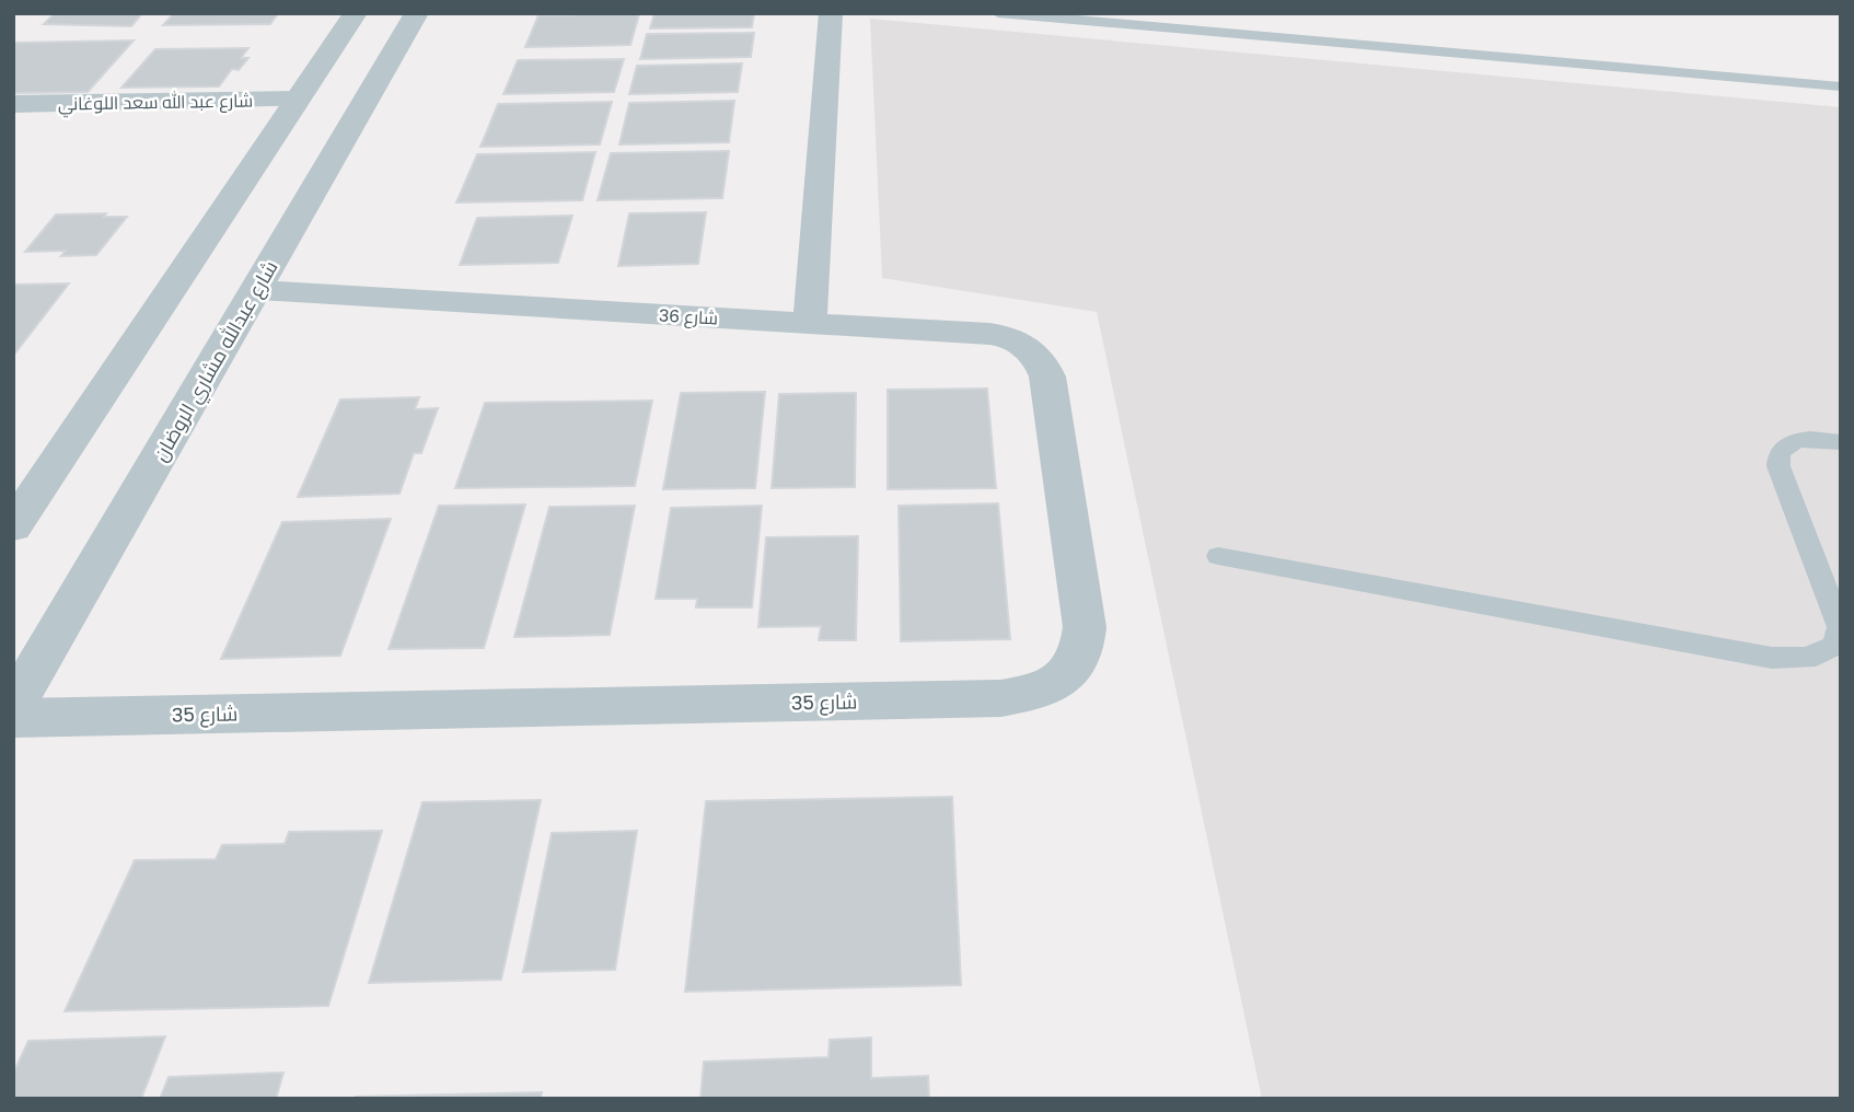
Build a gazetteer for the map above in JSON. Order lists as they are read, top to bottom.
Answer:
{
  "streets": {
    "street": [
      "شارع عبد الله سعد اللوغاني",
      "شارع 36",
      "شارع عبدالله مشاري الروضان",
      "شارع 35"
    ]
  },
  "crossings": [
    ["شارع 36", "شارع عبدالله مشاري الروضان"],
    ["شارع 36", "شارع 35"]
  ]
}
